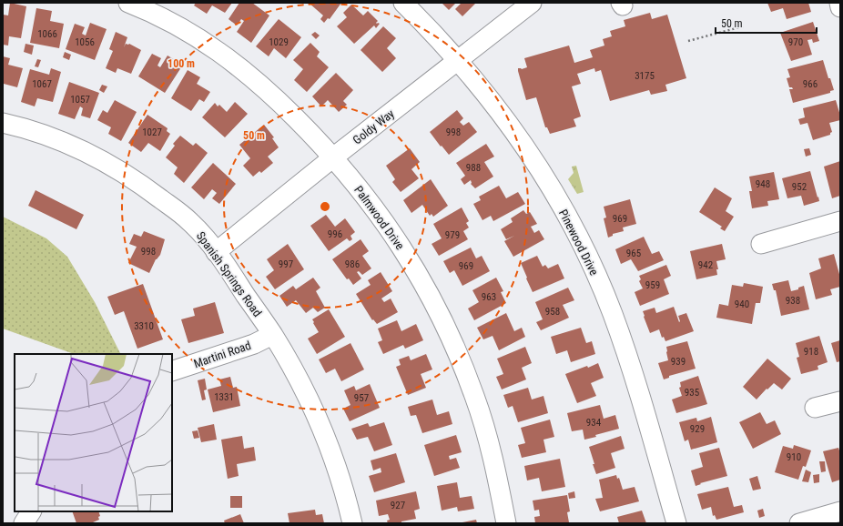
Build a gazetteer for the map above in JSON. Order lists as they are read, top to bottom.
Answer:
{
  "streets": {
    "street": [
      "Goldy Way",
      "Palmwood Drive",
      "Pinewood Drive",
      "Spanish Springs Road",
      "Martini Road"
    ]
  },
  "crossings": [
    ["Goldy Way", "Palmwood Drive"],
    ["Goldy Way", "Pinewood Drive"],
    ["Goldy Way", "Spanish Springs Road"],
    ["Spanish Springs Road", "Martini Road"]
  ],
  "house_numbers": [
    "1066",
    "1056",
    "1029",
    "970",
    "3175",
    "1067",
    "966",
    "1057",
    "1027",
    "998",
    "988",
    "948",
    "952",
    "969",
    "996",
    "979",
    "998",
    "965",
    "997",
    "986",
    "942",
    "969",
    "959",
    "963",
    "938",
    "940",
    "958",
    "3310",
    "918",
    "939",
    "935",
    "1331",
    "957",
    "934",
    "929",
    "910",
    "927"
  ],
  "scale_bar": "50 m",
  "rings": ["100 m", "50 m"]
}
